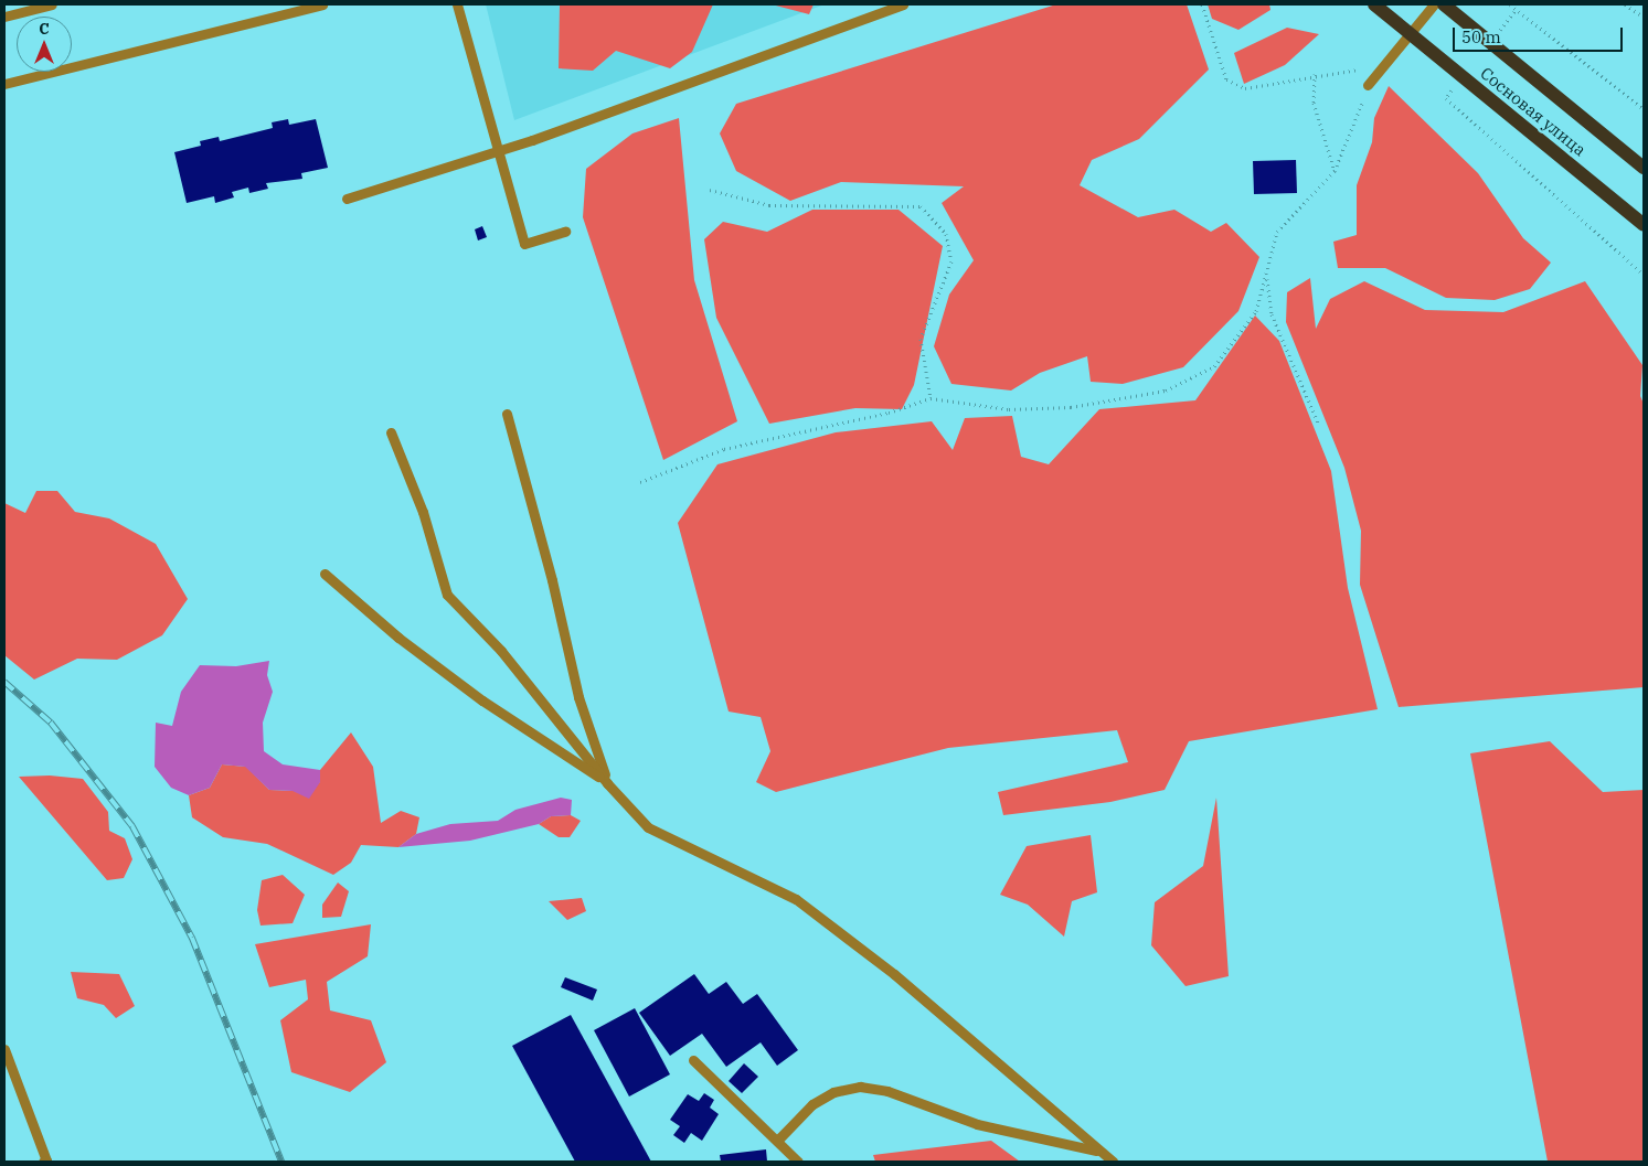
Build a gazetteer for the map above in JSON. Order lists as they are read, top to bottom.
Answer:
{
  "streets": {
    "main road": ["Сосновая улица"]
  },
  "scale_bar": "50 m",
  "north": "top"
}
